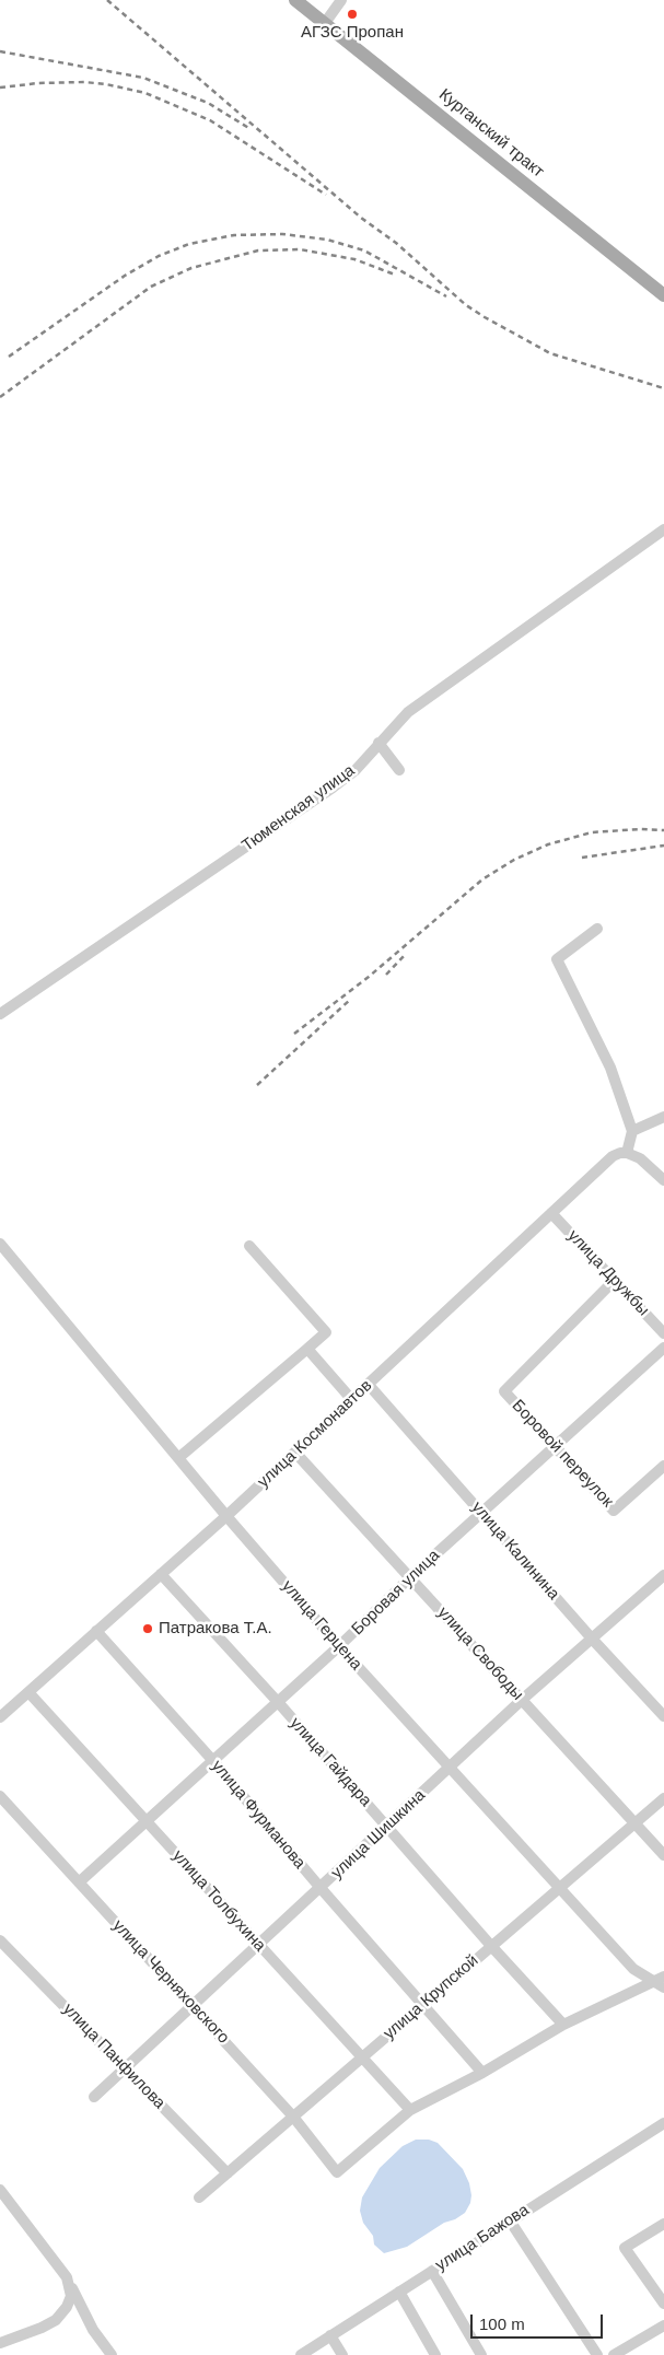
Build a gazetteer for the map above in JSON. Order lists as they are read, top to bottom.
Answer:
{
  "streets": {
    "main road": ["Курганский тракт"],
    "street": [
      "Тюменская улица",
      "улица Дружбы",
      "улица Космонавтов",
      "Боровой переулок",
      "улица Калинина",
      "Боровая улица",
      "улица Герцена",
      "улица Свободы",
      "улица Гайдара",
      "улица Фурманова",
      "улица Шишкина",
      "улица Толбухина",
      "улица Черняховского",
      "улица Крупской",
      "улица Панфилова",
      "улица Бажова"
    ]
  },
  "crossings": [
    ["улица Дружбы", "улица Космонавтов"],
    ["улица Дружбы", "Боровой переулок"],
    ["улица Космонавтов", "улица Калинина"],
    ["улица Космонавтов", "улица Герцена"],
    ["улица Космонавтов", "улица Свободы"],
    ["улица Космонавтов", "улица Гайдара"],
    ["улица Космонавтов", "улица Фурманова"],
    ["улица Космонавтов", "улица Толбухина"],
    ["Боровой переулок", "Боровая улица"],
    ["улица Калинина", "Боровая улица"],
    ["улица Калинина", "улица Шишкина"],
    ["Боровая улица", "улица Герцена"],
    ["Боровая улица", "улица Свободы"],
    ["Боровая улица", "улица Гайдара"],
    ["Боровая улица", "улица Фурманова"],
    ["Боровая улица", "улица Толбухина"],
    ["Боровая улица", "улица Черняховского"],
    ["улица Герцена", "улица Шишкина"],
    ["улица Герцена", "улица Крупской"],
    ["улица Свободы", "улица Шишкина"],
    ["улица Свободы", "улица Крупской"],
    ["улица Гайдара", "улица Шишкина"],
    ["улица Гайдара", "улица Крупской"],
    ["улица Фурманова", "улица Шишкина"],
    ["улица Фурманова", "улица Крупской"],
    ["улица Шишкина", "улица Толбухина"],
    ["улица Шишкина", "улица Черняховского"],
    ["улица Шишкина", "улица Панфилова"],
    ["улица Толбухина", "улица Черняховского"],
    ["улица Толбухина", "улица Крупской"],
    ["улица Черняховского", "улица Крупской"],
    ["улица Крупской", "улица Панфилова"]
  ],
  "places": ["АГЗС Пропан", "Патракова Т.А."],
  "scale_bar": "100 m"
}
